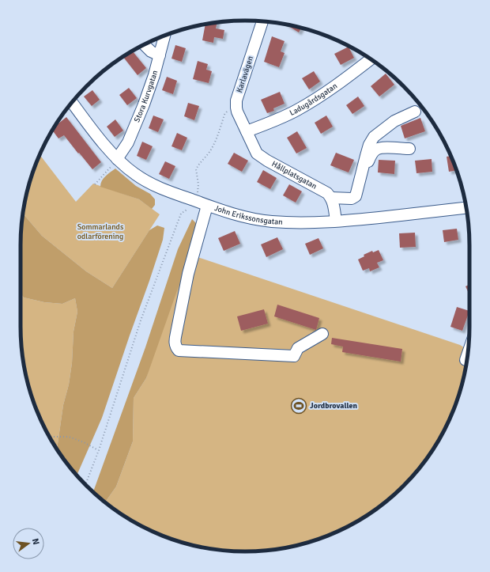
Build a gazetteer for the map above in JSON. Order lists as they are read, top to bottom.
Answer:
{
  "streets": {
    "street": [
      "Karlavägen",
      "Stora Kurvgatan",
      "Ladugårdsgatan",
      "Hållplatsgatan",
      "John Erikssonsgatan"
    ]
  },
  "crossings": [
    ["Stora Kurvgatan", "John Erikssonsgatan"],
    ["Ladugårdsgatan", "Hållplatsgatan"]
  ],
  "parks": ["Sommarlands odlarförening"],
  "places": {
    "sports": ["Jordbrovallen"]
  },
  "north": "right"
}
